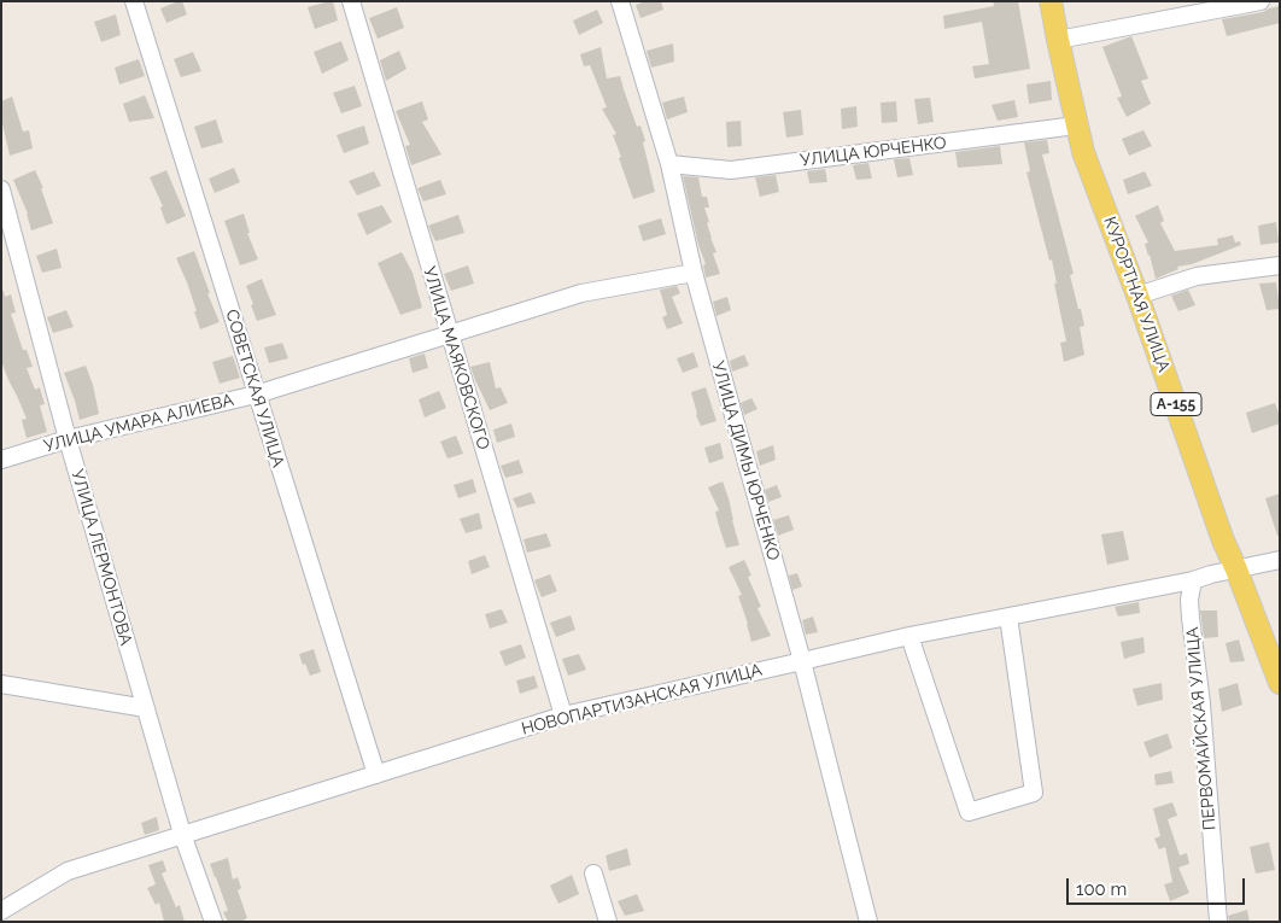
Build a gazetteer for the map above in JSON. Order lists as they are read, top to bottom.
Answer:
{
  "streets": {
    "main road": ["КУРОРТНАЯ УЛИЦА", "А-155"],
    "street": [
      "УЛИЦА ЮРЧЕНКО",
      "УЛИЦА МАЯКОВСКОГО",
      "СОВЕТСКАЯ УЛИЦА",
      "УЛИЦА УМАРА АЛИЕВА",
      "УЛИЦА ДИМЫ ЮРЧЕНКО",
      "УЛИЦА ЛЕРМОНТОВА",
      "НОВОПАРТИЗАНСКАЯ УЛИЦА",
      "ПЕРВОМАЙСКАЯ УЛИЦА"
    ]
  },
  "crossings": [
    ["УЛИЦА ЮРЧЕНКО", "КУРОРТНАЯ УЛИЦА"],
    ["УЛИЦА ЮРЧЕНКО", "УЛИЦА ДИМЫ ЮРЧЕНКО"],
    ["УЛИЦА МАЯКОВСКОГО", "УЛИЦА УМАРА АЛИЕВА"],
    ["УЛИЦА МАЯКОВСКОГО", "НОВОПАРТИЗАНСКАЯ УЛИЦА"],
    ["СОВЕТСКАЯ УЛИЦА", "УЛИЦА УМАРА АЛИЕВА"],
    ["СОВЕТСКАЯ УЛИЦА", "НОВОПАРТИЗАНСКАЯ УЛИЦА"],
    ["УЛИЦА УМАРА АЛИЕВА", "УЛИЦА ДИМЫ ЮРЧЕНКО"],
    ["УЛИЦА УМАРА АЛИЕВА", "УЛИЦА ЛЕРМОНТОВА"],
    ["УЛИЦА ДИМЫ ЮРЧЕНКО", "НОВОПАРТИЗАНСКАЯ УЛИЦА"],
    ["УЛИЦА ЛЕРМОНТОВА", "НОВОПАРТИЗАНСКАЯ УЛИЦА"],
    ["НОВОПАРТИЗАНСКАЯ УЛИЦА", "ПЕРВОМАЙСКАЯ УЛИЦА"]
  ],
  "scale_bar": "100 m"
}
